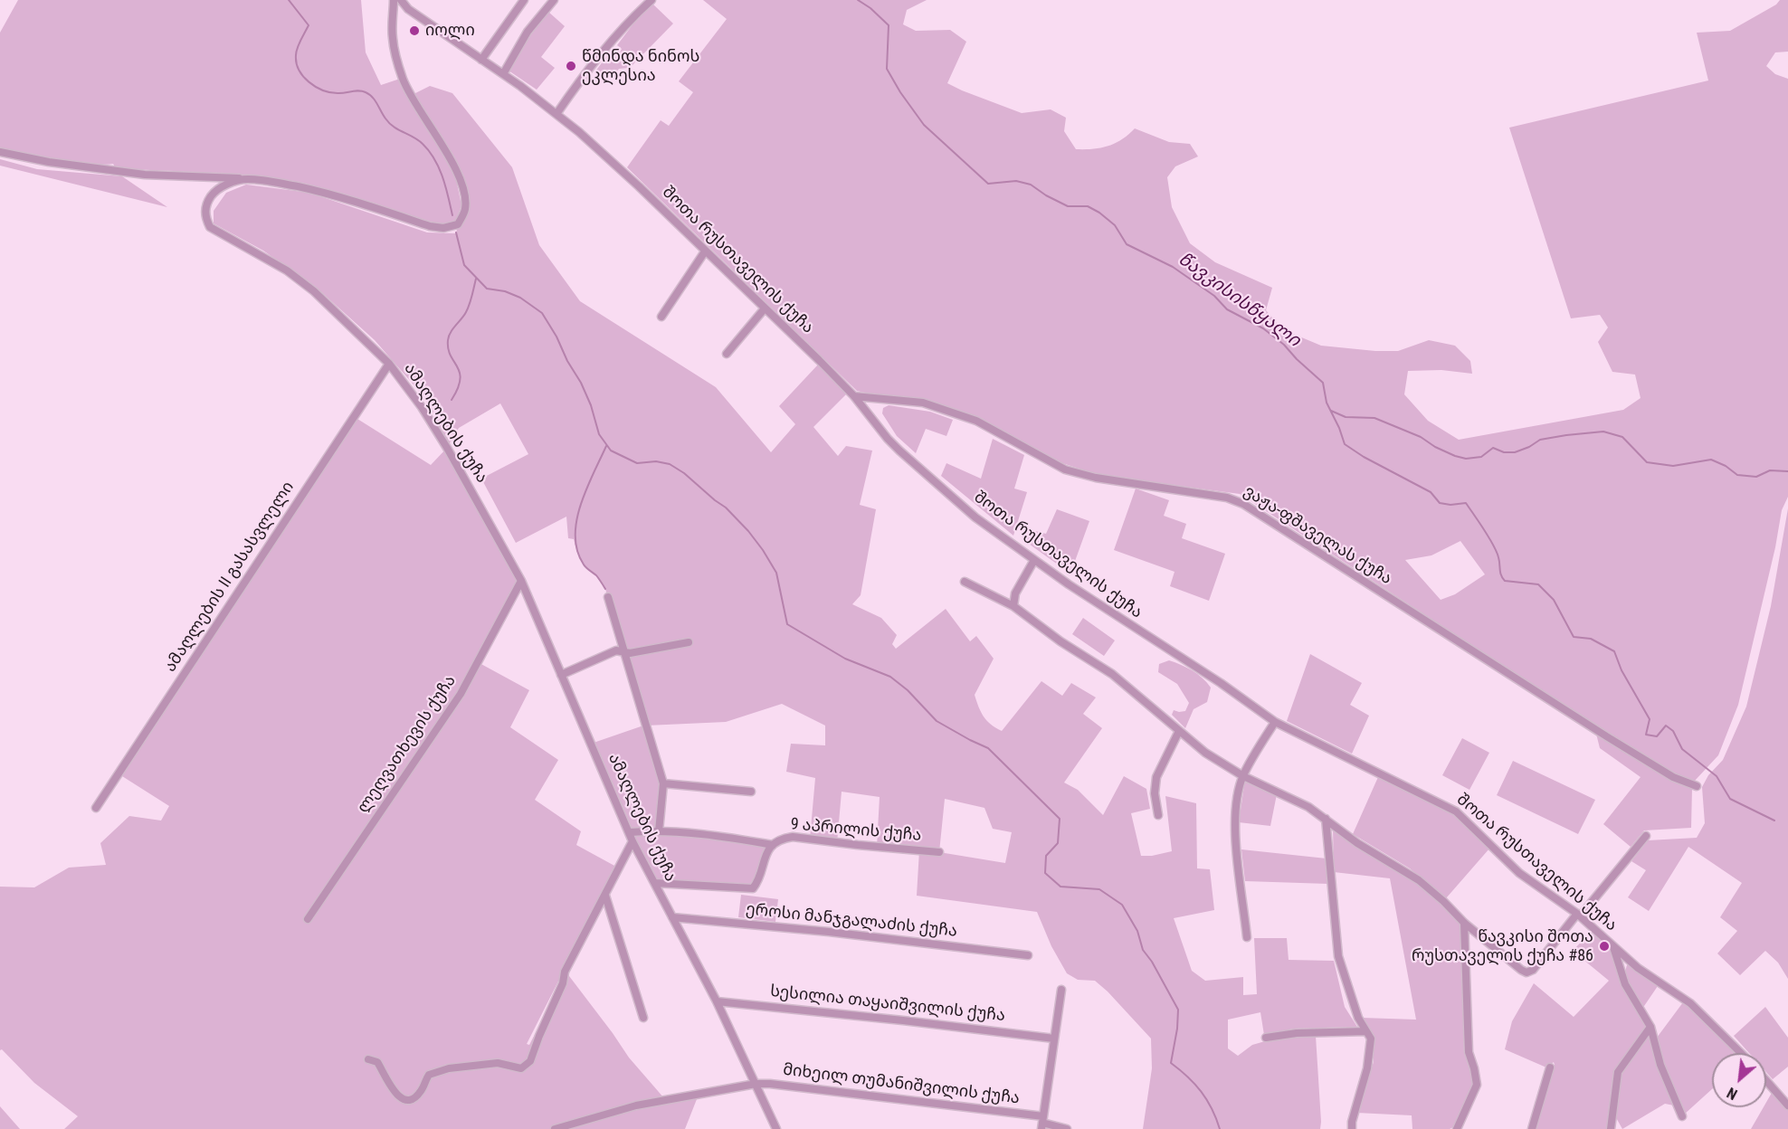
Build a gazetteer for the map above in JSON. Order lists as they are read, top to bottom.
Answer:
{
  "streets": {
    "street": [
      "შოთა რუსთაველის ქუჩა",
      "ამაღლების ქუჩა",
      "ვაჟა-ფშაველას ქუჩა",
      "ამაღლების II გასასვლელი",
      "ლეღვათხევის ქუჩა",
      "9 აპრილის ქუჩა",
      "ეროსი მანჯგალაძის ქუჩა",
      "სესილია თაყაიშვილის ქუჩა",
      "მიხეილ თუმანიშვილის ქუჩა"
    ]
  },
  "crossings": [
    ["შოთა რუსთაველის ქუჩა", "ვაჟა-ფშაველას ქუჩა"],
    ["ამაღლების ქუჩა", "ამაღლების II გასასვლელი"],
    ["ამაღლების ქუჩა", "ლეღვათხევის ქუჩა"],
    ["ამაღლების ქუჩა", "9 აპრილის ქუჩა"],
    ["ამაღლების ქუჩა", "ეროსი მანჯგალაძის ქუჩა"],
    ["ამაღლების ქუჩა", "სესილია თაყაიშვილის ქუჩა"],
    ["ამაღლების ქუჩა", "მიხეილ თუმანიშვილის ქუჩა"]
  ],
  "water": ["წავკისისწყალი"],
  "places": ["იოლი", "წმინდა ნინოს ეკლესია", "წავკისი შოთა რუსთაველის ქუჩა #86"],
  "north": "bottom left"
}
